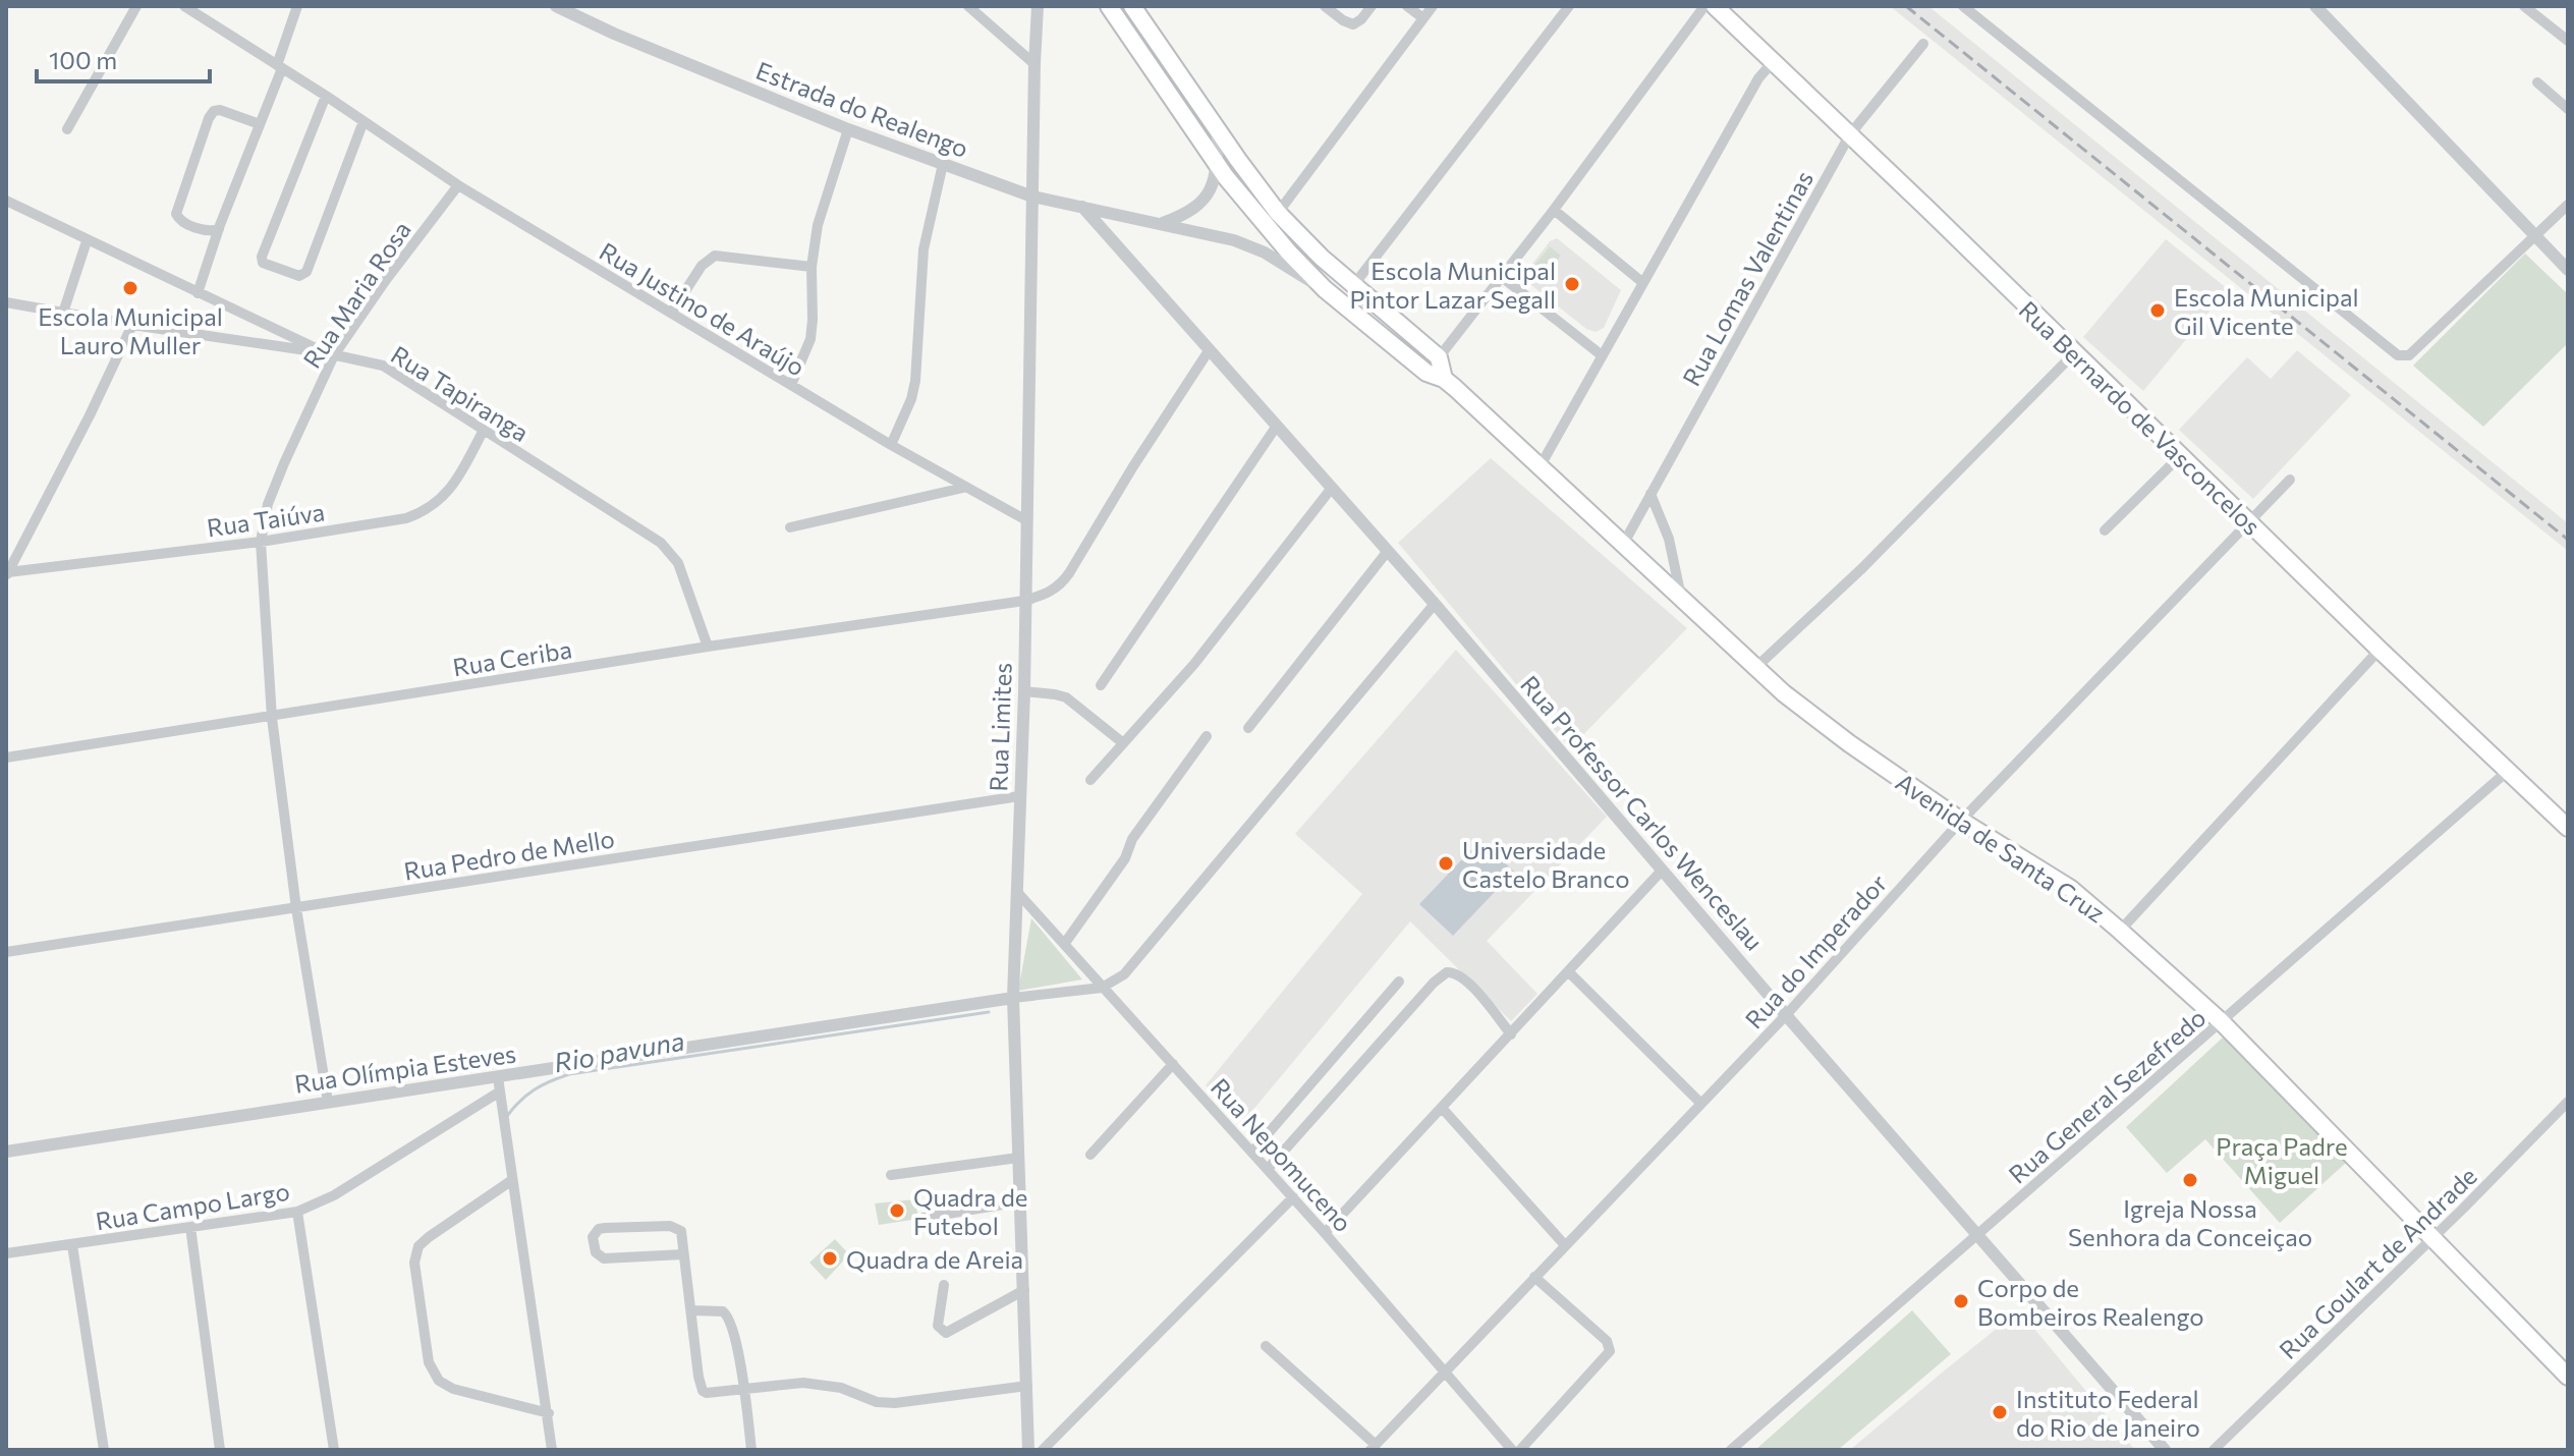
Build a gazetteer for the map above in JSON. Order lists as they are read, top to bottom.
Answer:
{
  "streets": {
    "main road": ["Rua Bernardo de Vasconcelos", "Avenida de Santa Cruz"],
    "street": [
      "Estrada do Realengo",
      "Rua Lomas Valentinas",
      "Rua Maria Rosa",
      "Rua Justino de Araújo",
      "Rua Tapiranga",
      "Rua Taiúva",
      "Rua Ceriba",
      "Rua Limites",
      "Rua Professor Carlos Wenceslau",
      "Rua Pedro de Mello",
      "Rua do Imperador",
      "Rua Olímpia Esteves",
      "Rua General Sezefredo",
      "Rua Nepomuceno",
      "Rua Campo Largo",
      "Rua Goulart de Andrade"
    ]
  },
  "crossings": [
    ["Estrada do Realengo", "Rua Limites"],
    ["Estrada do Realengo", "Rua Professor Carlos Wenceslau"],
    ["Estrada do Realengo", "Avenida de Santa Cruz"],
    ["Rua Lomas Valentinas", "Rua Bernardo de Vasconcelos"],
    ["Rua Lomas Valentinas", "Avenida de Santa Cruz"],
    ["Rua Maria Rosa", "Rua Justino de Araújo"],
    ["Rua Maria Rosa", "Rua Tapiranga"],
    ["Rua Maria Rosa", "Rua Taiúva"],
    ["Rua Maria Rosa", "Rua Ceriba"],
    ["Rua Maria Rosa", "Rua Pedro de Mello"],
    ["Rua Maria Rosa", "Rua Olímpia Esteves"],
    ["Rua Justino de Araújo", "Rua Limites"],
    ["Rua Tapiranga", "Rua Taiúva"],
    ["Rua Tapiranga", "Rua Ceriba"],
    ["Rua Bernardo de Vasconcelos", "Rua do Imperador"],
    ["Rua Bernardo de Vasconcelos", "Rua General Sezefredo"],
    ["Rua Ceriba", "Rua Limites"],
    ["Rua Ceriba", "Rua Professor Carlos Wenceslau"],
    ["Rua Limites", "Rua Pedro de Mello"],
    ["Rua Limites", "Rua Olímpia Esteves"],
    ["Rua Limites", "Rua Nepomuceno"],
    ["Rua Professor Carlos Wenceslau", "Rua do Imperador"],
    ["Rua Professor Carlos Wenceslau", "Rua General Sezefredo"],
    ["Avenida de Santa Cruz", "Rua do Imperador"],
    ["Avenida de Santa Cruz", "Rua General Sezefredo"],
    ["Avenida de Santa Cruz", "Rua Goulart de Andrade"],
    ["Rua do Imperador", "Rua Nepomuceno"],
    ["Rua Olímpia Esteves", "Rua Nepomuceno"]
  ],
  "water": ["Rio pavuna"],
  "parks": ["Praça Padre Miguel"],
  "places": [
    "Escola Municipal Pintor Lazar Segall",
    "Escola Municipal Lauro Muller",
    "Escola Municipal Gil Vicente",
    "Universidade Castelo Branco",
    "Igreja Nossa Senhora da Conceiçao",
    "Quadra de Futebol",
    "Quadra de Areia",
    "Corpo de Bombeiros Realengo",
    "Instituto Federal do Rio de Janeiro"
  ],
  "scale_bar": "100 m"
}
